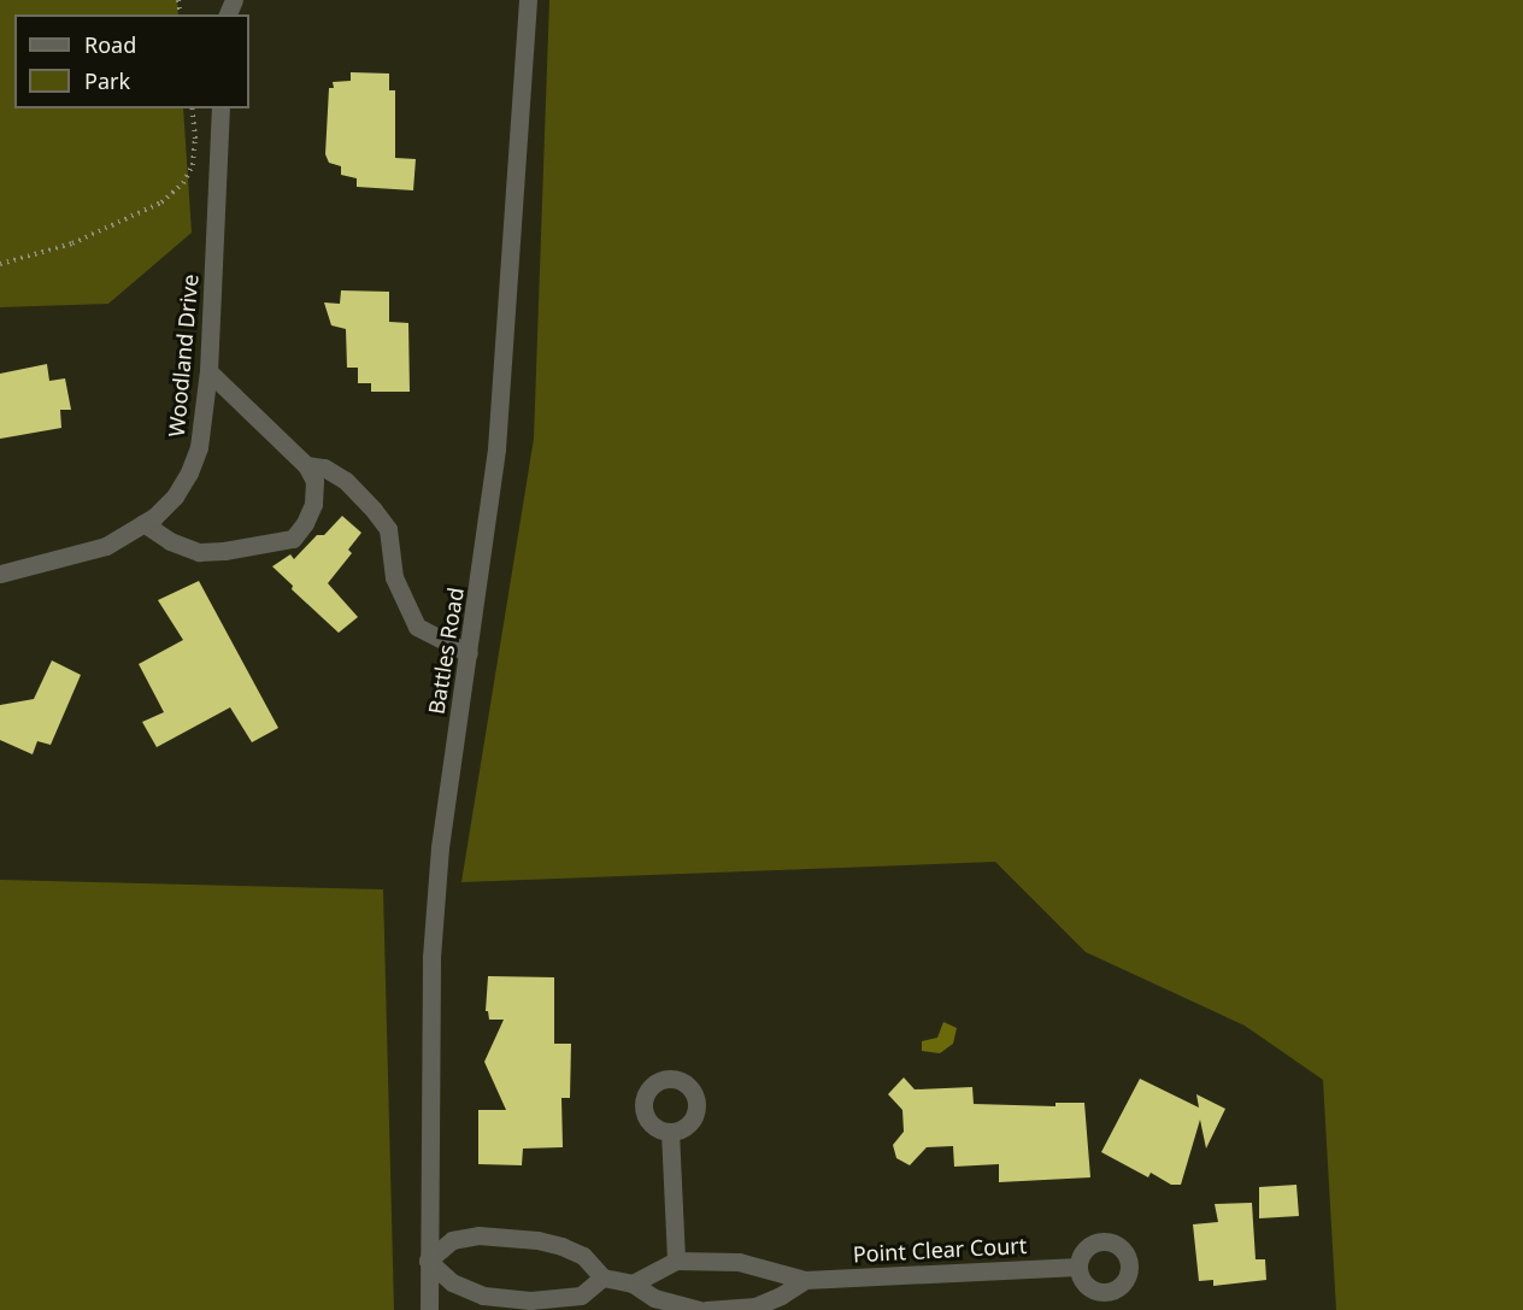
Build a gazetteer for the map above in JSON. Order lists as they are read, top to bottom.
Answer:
{
  "streets": {
    "street": ["Woodland Drive", "Battles Road", "Point Clear Court"]
  },
  "legend": ["Road", "Park"]
}
